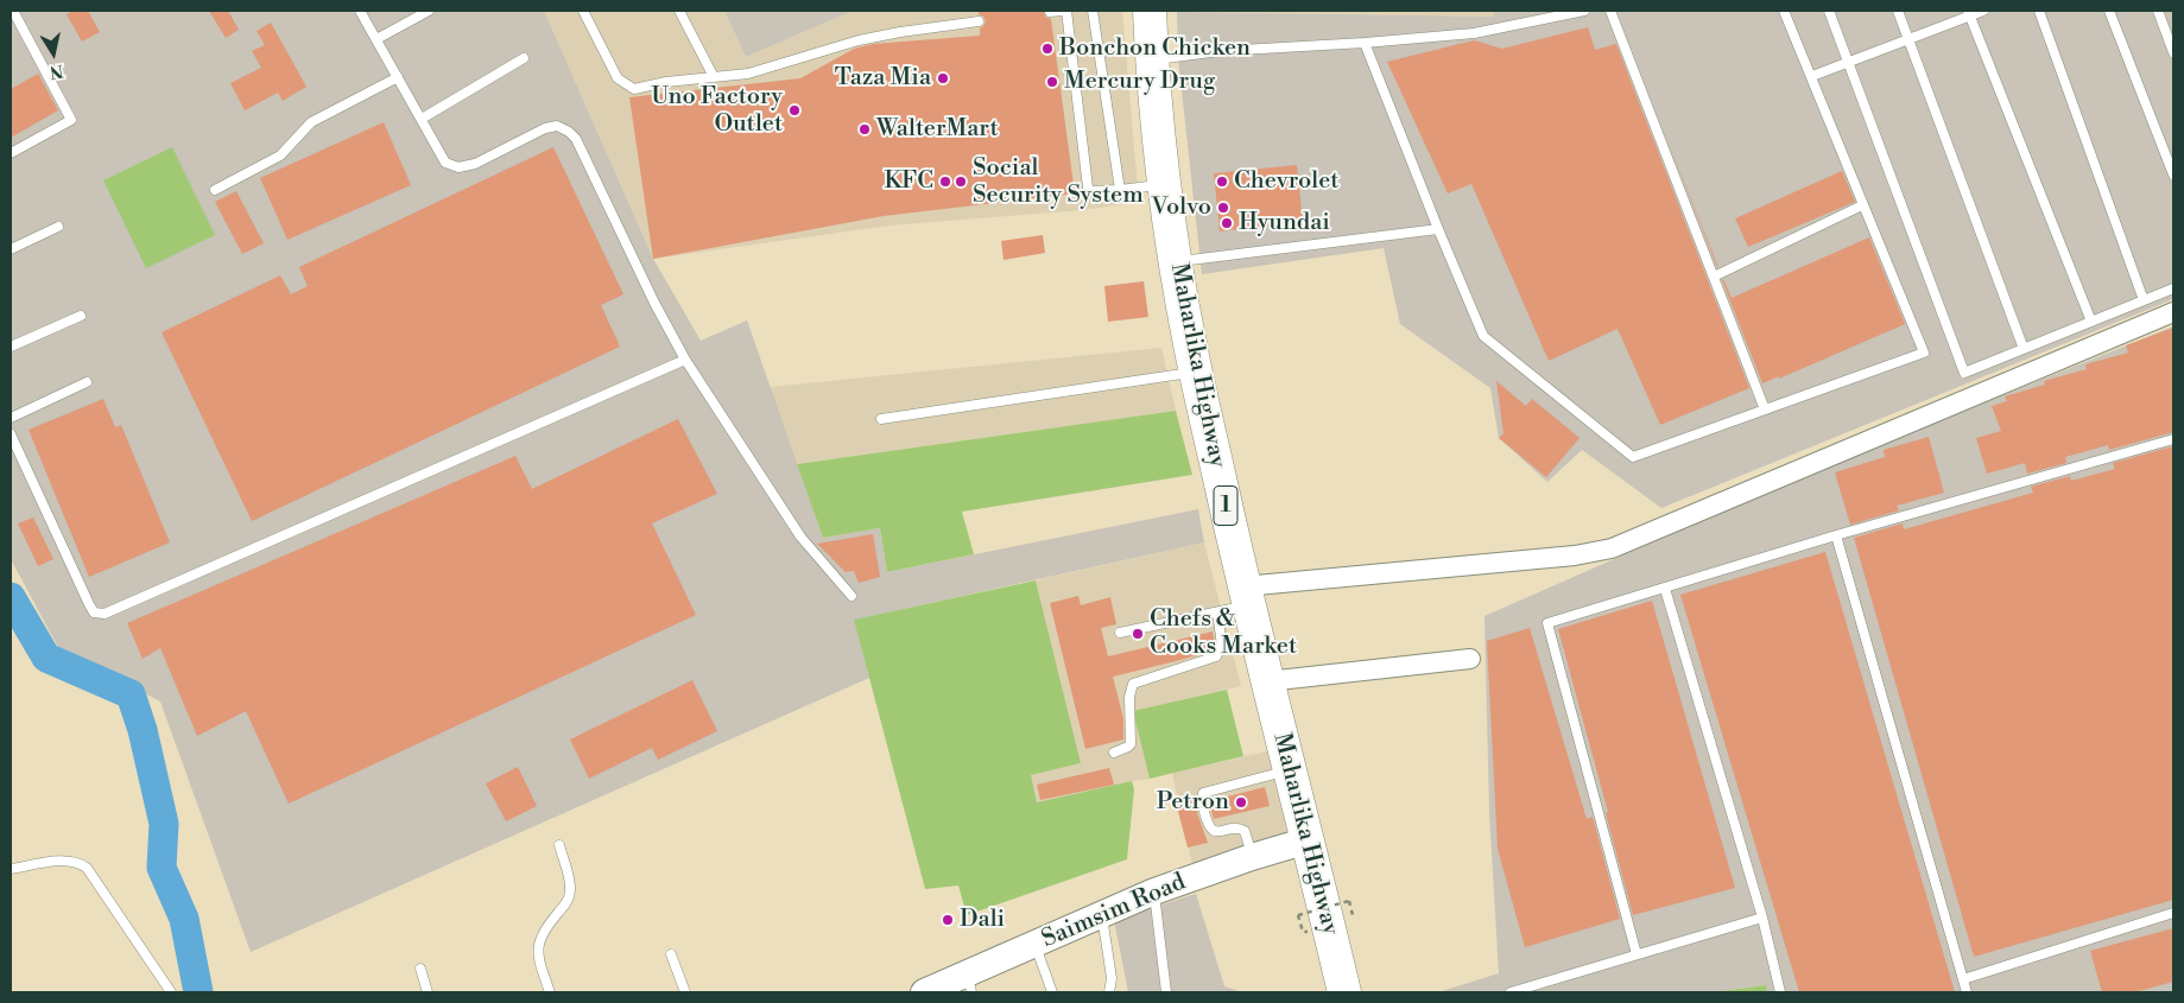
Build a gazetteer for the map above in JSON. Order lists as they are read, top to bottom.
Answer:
{
  "streets": {
    "highway": ["Maharlika Highway", "1"],
    "street": ["Saimsim Road"]
  },
  "crossings": [
    ["Maharlika Highway", "Saimsim Road"]
  ],
  "places": [
    "Bonchon Chicken",
    "Taza Mia",
    "Mercury Drug",
    "Uno Factory Outlet",
    "WalterMart",
    "KFC",
    "Social Security System",
    "Chevrolet",
    "Volvo",
    "Hyundai",
    "Chefs & Cooks Market",
    "Petron",
    "Dali"
  ],
  "north": "bottom"
}
